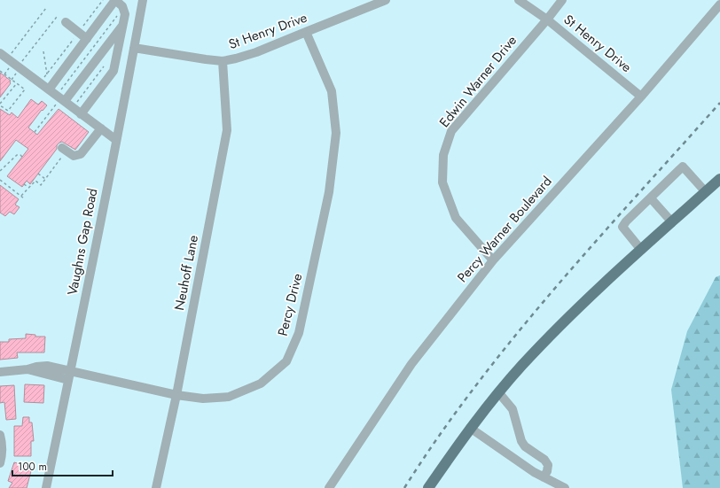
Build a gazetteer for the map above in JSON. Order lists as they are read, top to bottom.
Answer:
{
  "streets": {
    "street": [
      "St Henry Drive",
      "Edwin Warner Drive",
      "Percy Warner Boulevard",
      "Vaughns Gap Road",
      "Neuhoff Lane",
      "Percy Drive"
    ]
  },
  "crossings": [
    ["St Henry Drive", "Edwin Warner Drive"],
    ["St Henry Drive", "Percy Warner Boulevard"],
    ["St Henry Drive", "Vaughns Gap Road"],
    ["St Henry Drive", "Neuhoff Lane"],
    ["St Henry Drive", "Percy Drive"],
    ["Edwin Warner Drive", "Percy Warner Boulevard"],
    ["Vaughns Gap Road", "Percy Drive"],
    ["Neuhoff Lane", "Percy Drive"]
  ],
  "scale_bar": "100 m"
}
